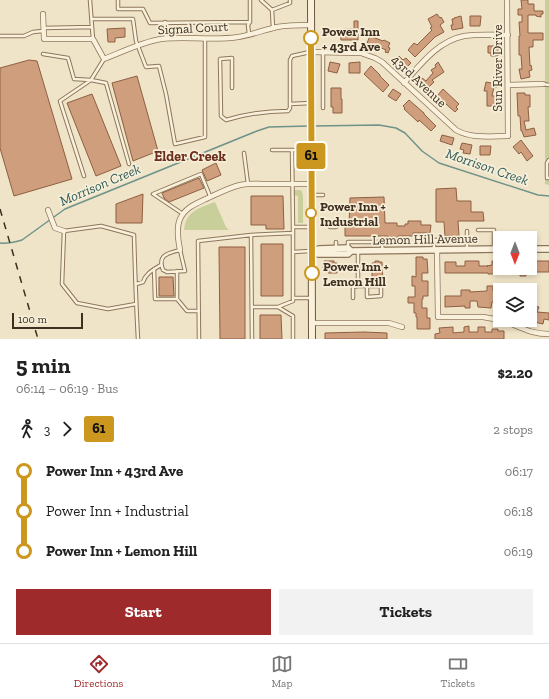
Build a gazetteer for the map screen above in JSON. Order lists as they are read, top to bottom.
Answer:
{
  "streets": {
    "street": [
      "Signal Court",
      "Sun River Drive",
      "43rd Avenue",
      "Lemon Hill Avenue"
    ]
  },
  "crossings": [
    ["Sun River Drive", "43rd Avenue"]
  ],
  "districts": ["Elder Creek"],
  "water": ["Morrison Creek"],
  "places": ["Power Inn + 43rd Ave", "Power Inn + Industrial", "Power Inn + Lemon Hill"],
  "lines": ["bus line 61"],
  "scale_bar": "100 m",
  "north": "bottom",
  "page": {
    "on_map": "61",
    "scale": "100 m",
    "heading": ["5 min", "06:14 – 06:19 · Bus", "$2.20"],
    "legs": ["3", "61", "2 stops"],
    "list": [
      {
        "name": "Power Inn + 43rd Ave",
        "value": "06:17"
      },
      {
        "name": "Power Inn + Industrial",
        "value": "06:18"
      },
      {
        "name": "Power Inn + Lemon Hill",
        "value": "06:19"
      }
    ],
    "buttons": ["Start", "Tickets"],
    "tabs": ["Directions", "Map", "Tickets"]
  }
}
